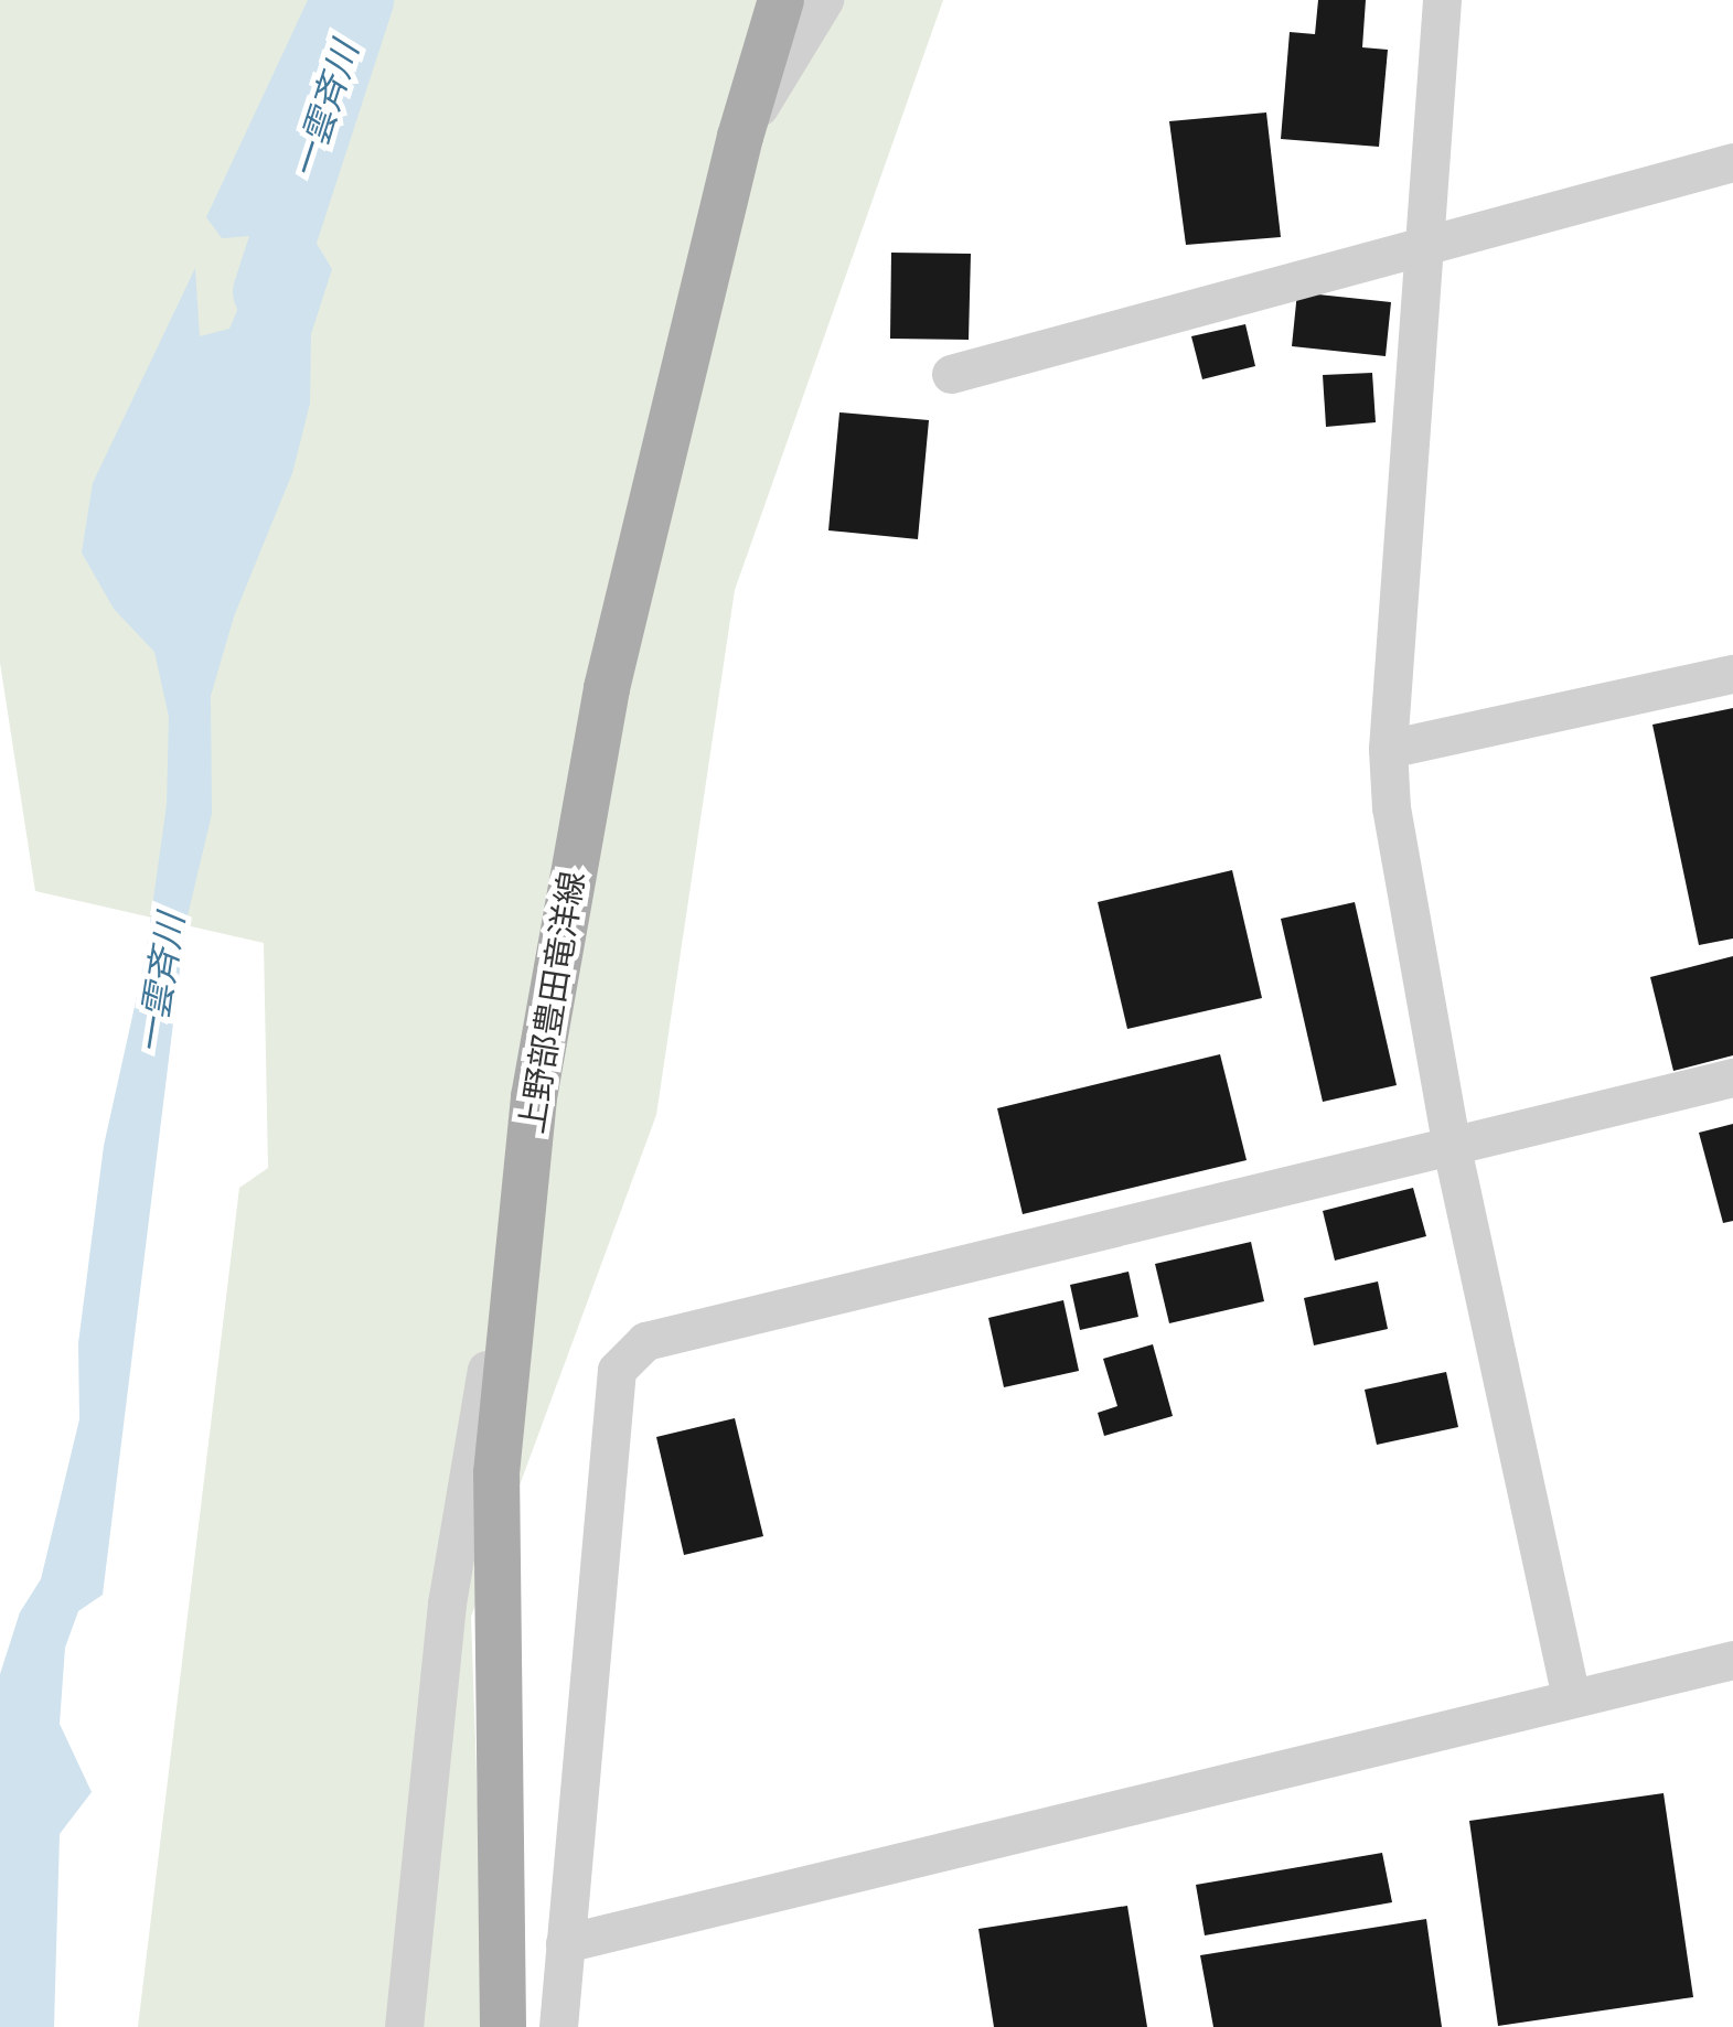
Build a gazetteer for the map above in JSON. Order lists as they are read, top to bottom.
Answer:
{
  "streets": {
    "main road": ["上野部豊田竜洋線"]
  },
  "water": ["一雲斉川"]
}
